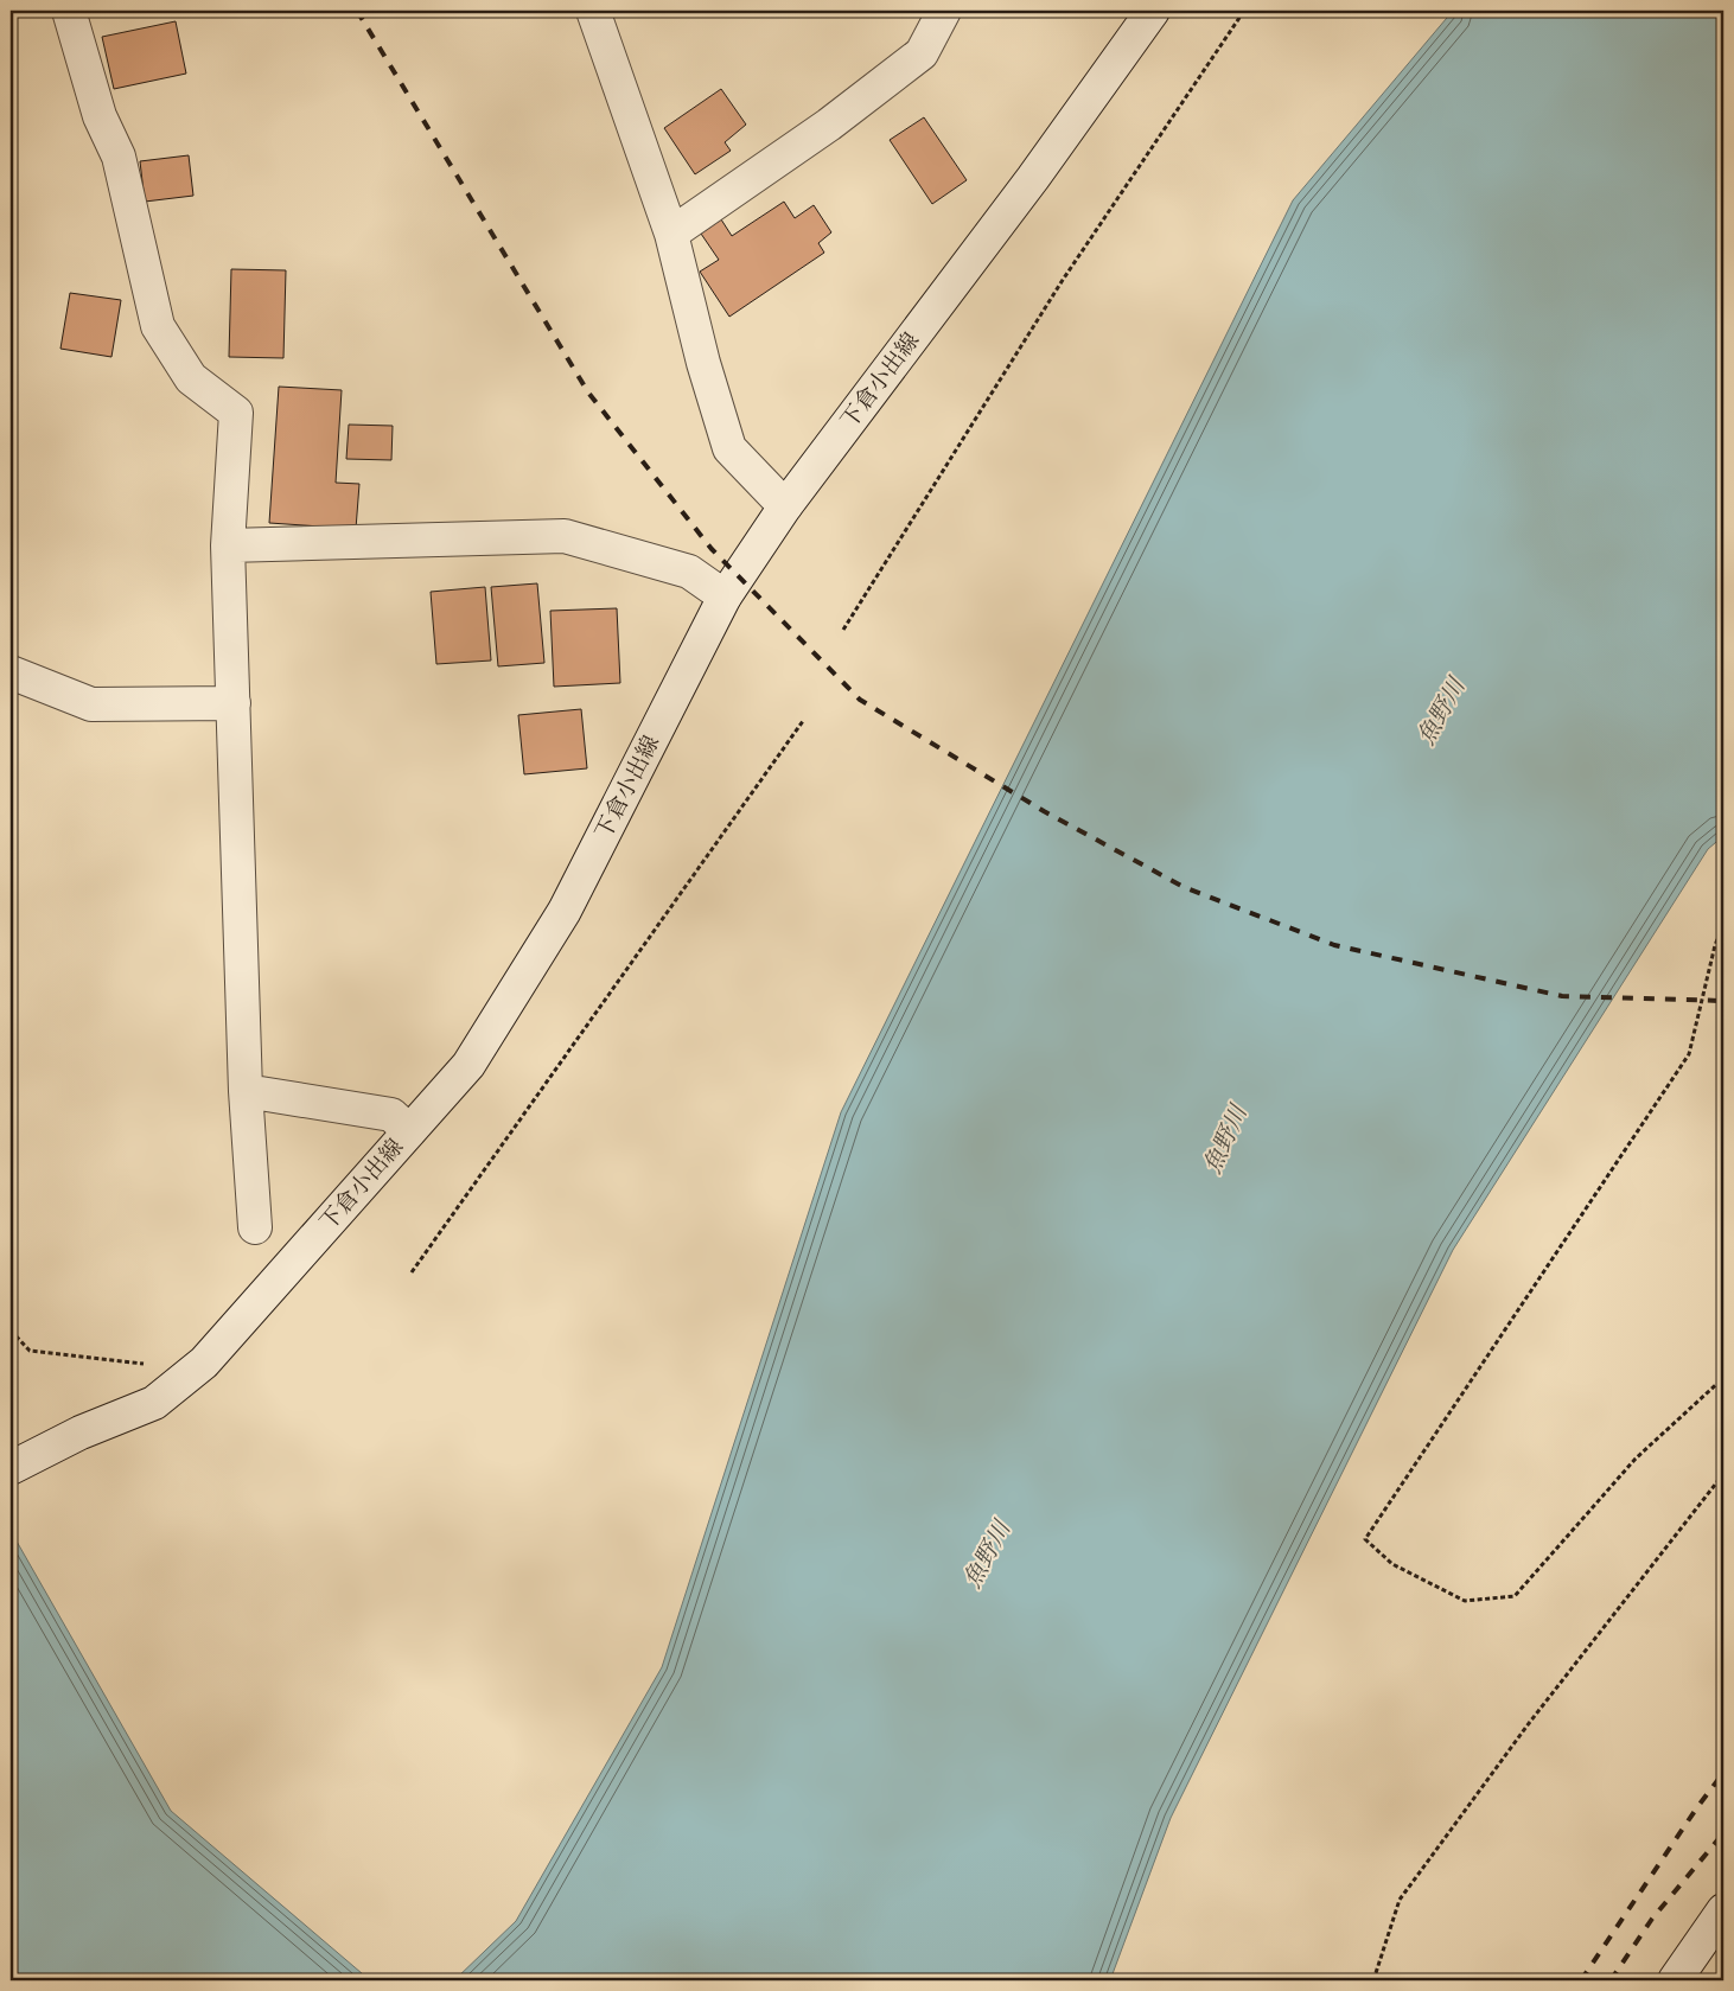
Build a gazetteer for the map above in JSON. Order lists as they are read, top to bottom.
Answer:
{
  "streets": {
    "street": ["下倉小出線"]
  },
  "water": ["魚野川"]
}
